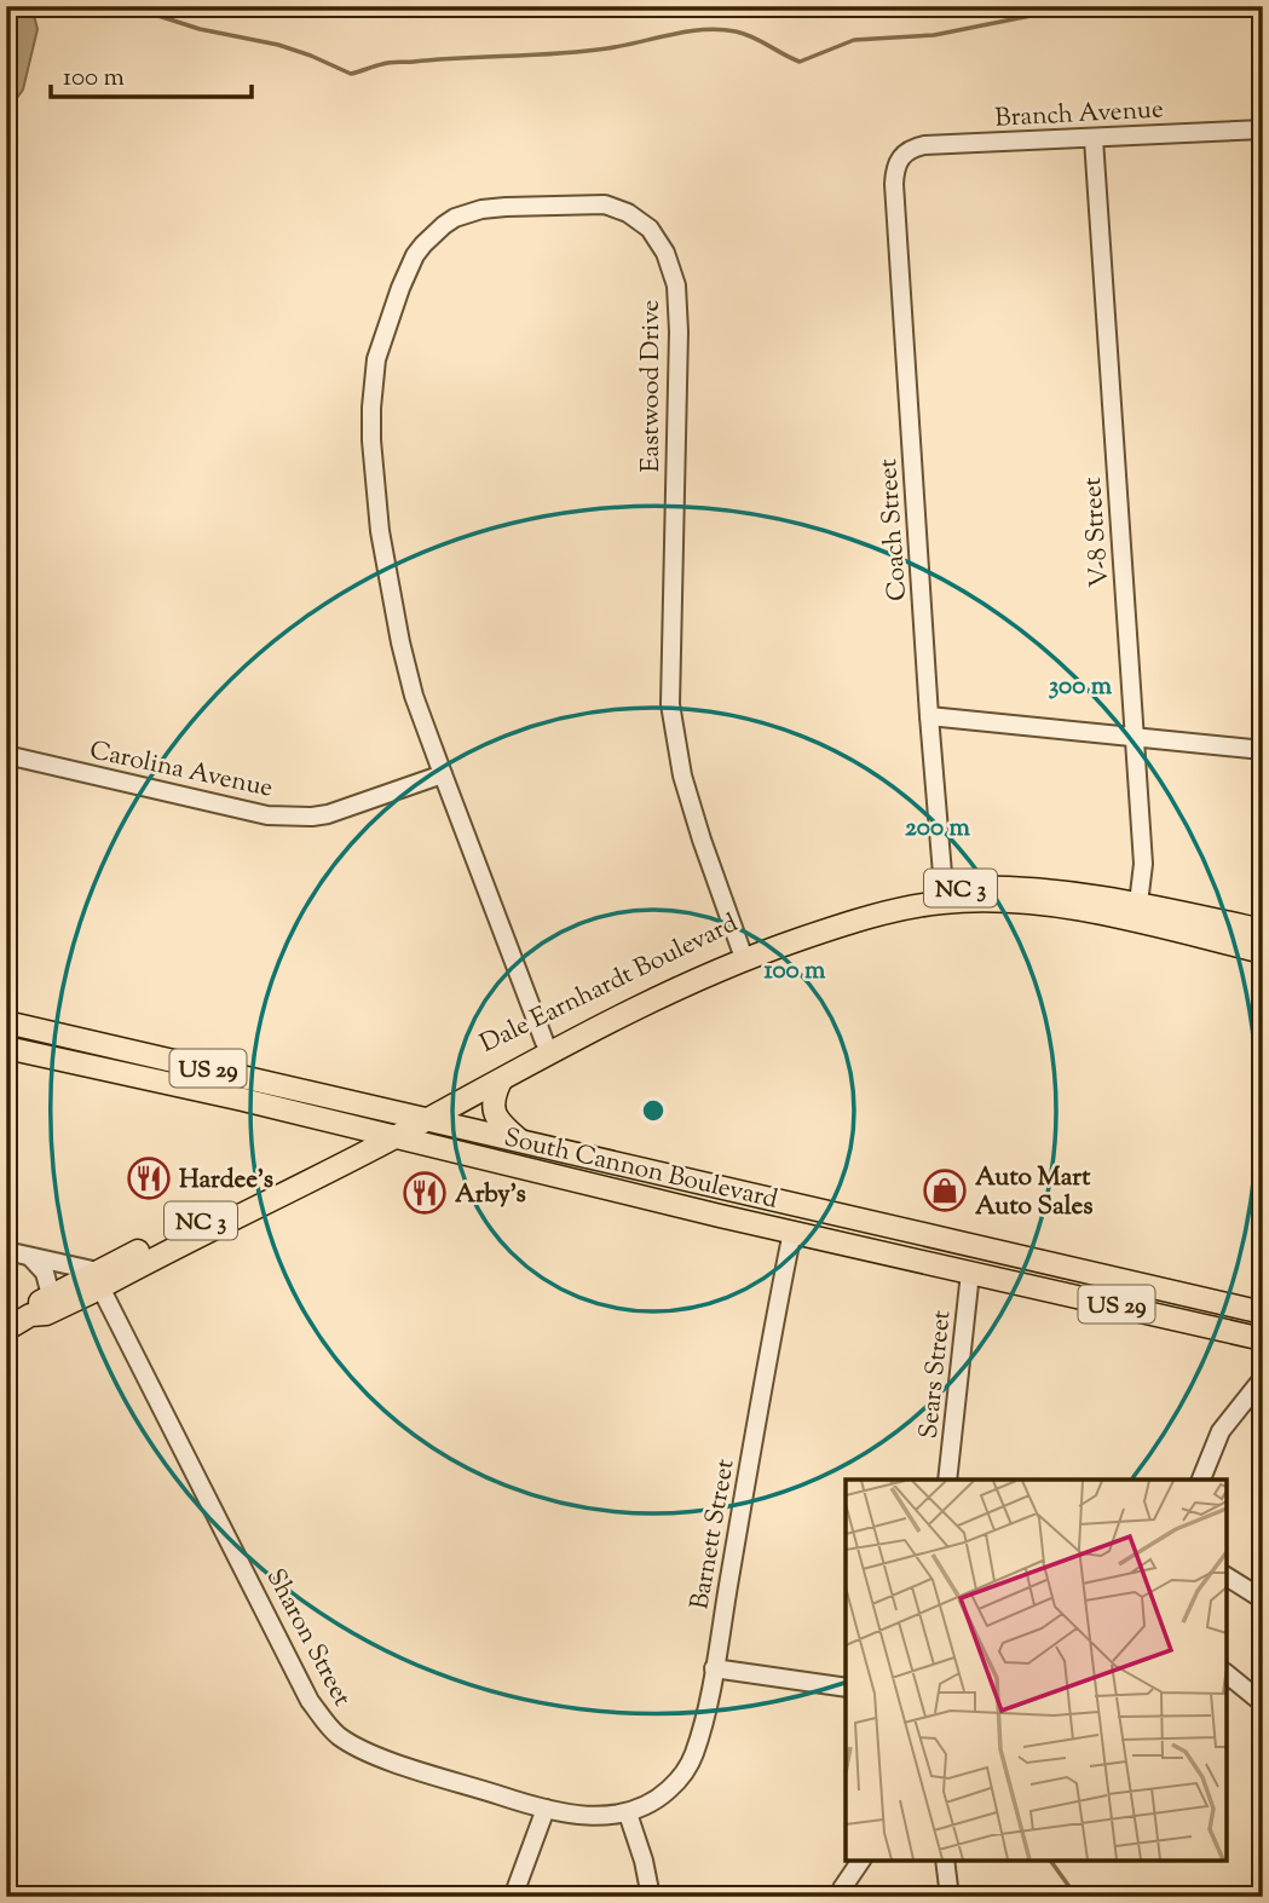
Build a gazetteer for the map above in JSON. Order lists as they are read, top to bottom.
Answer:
{
  "streets": {
    "main road": [
      "NC 3",
      "Dale Earnhardt Boulevard",
      "US 29",
      "South Cannon Boulevard"
    ],
    "street": [
      "Branch Avenue",
      "Eastwood Drive",
      "Coach Street",
      "V-8 Street",
      "Carolina Avenue",
      "Sears Street",
      "Barnett Street",
      "Sharon Street"
    ]
  },
  "crossings": [
    ["Branch Avenue", "Coach Street"],
    ["Branch Avenue", "V-8 Street"],
    ["Eastwood Drive", "Carolina Avenue"],
    ["Eastwood Drive", "Dale Earnhardt Boulevard"],
    ["Coach Street", "Dale Earnhardt Boulevard"],
    ["V-8 Street", "Dale Earnhardt Boulevard"],
    ["Dale Earnhardt Boulevard", "South Cannon Boulevard"],
    ["Dale Earnhardt Boulevard", "Sharon Street"],
    ["US 29", "South Cannon Boulevard"],
    ["US 29", "Barnett Street"],
    ["South Cannon Boulevard", "Sears Street"],
    ["South Cannon Boulevard", "Barnett Street"],
    ["Barnett Street", "Sharon Street"]
  ],
  "places": {
    "restaurant": ["Hardee's", "Arby's"],
    "shop": ["Auto Mart Auto Sales"]
  },
  "scale_bar": "100 m",
  "rings": ["300 m", "200 m", "100 m"]
}
